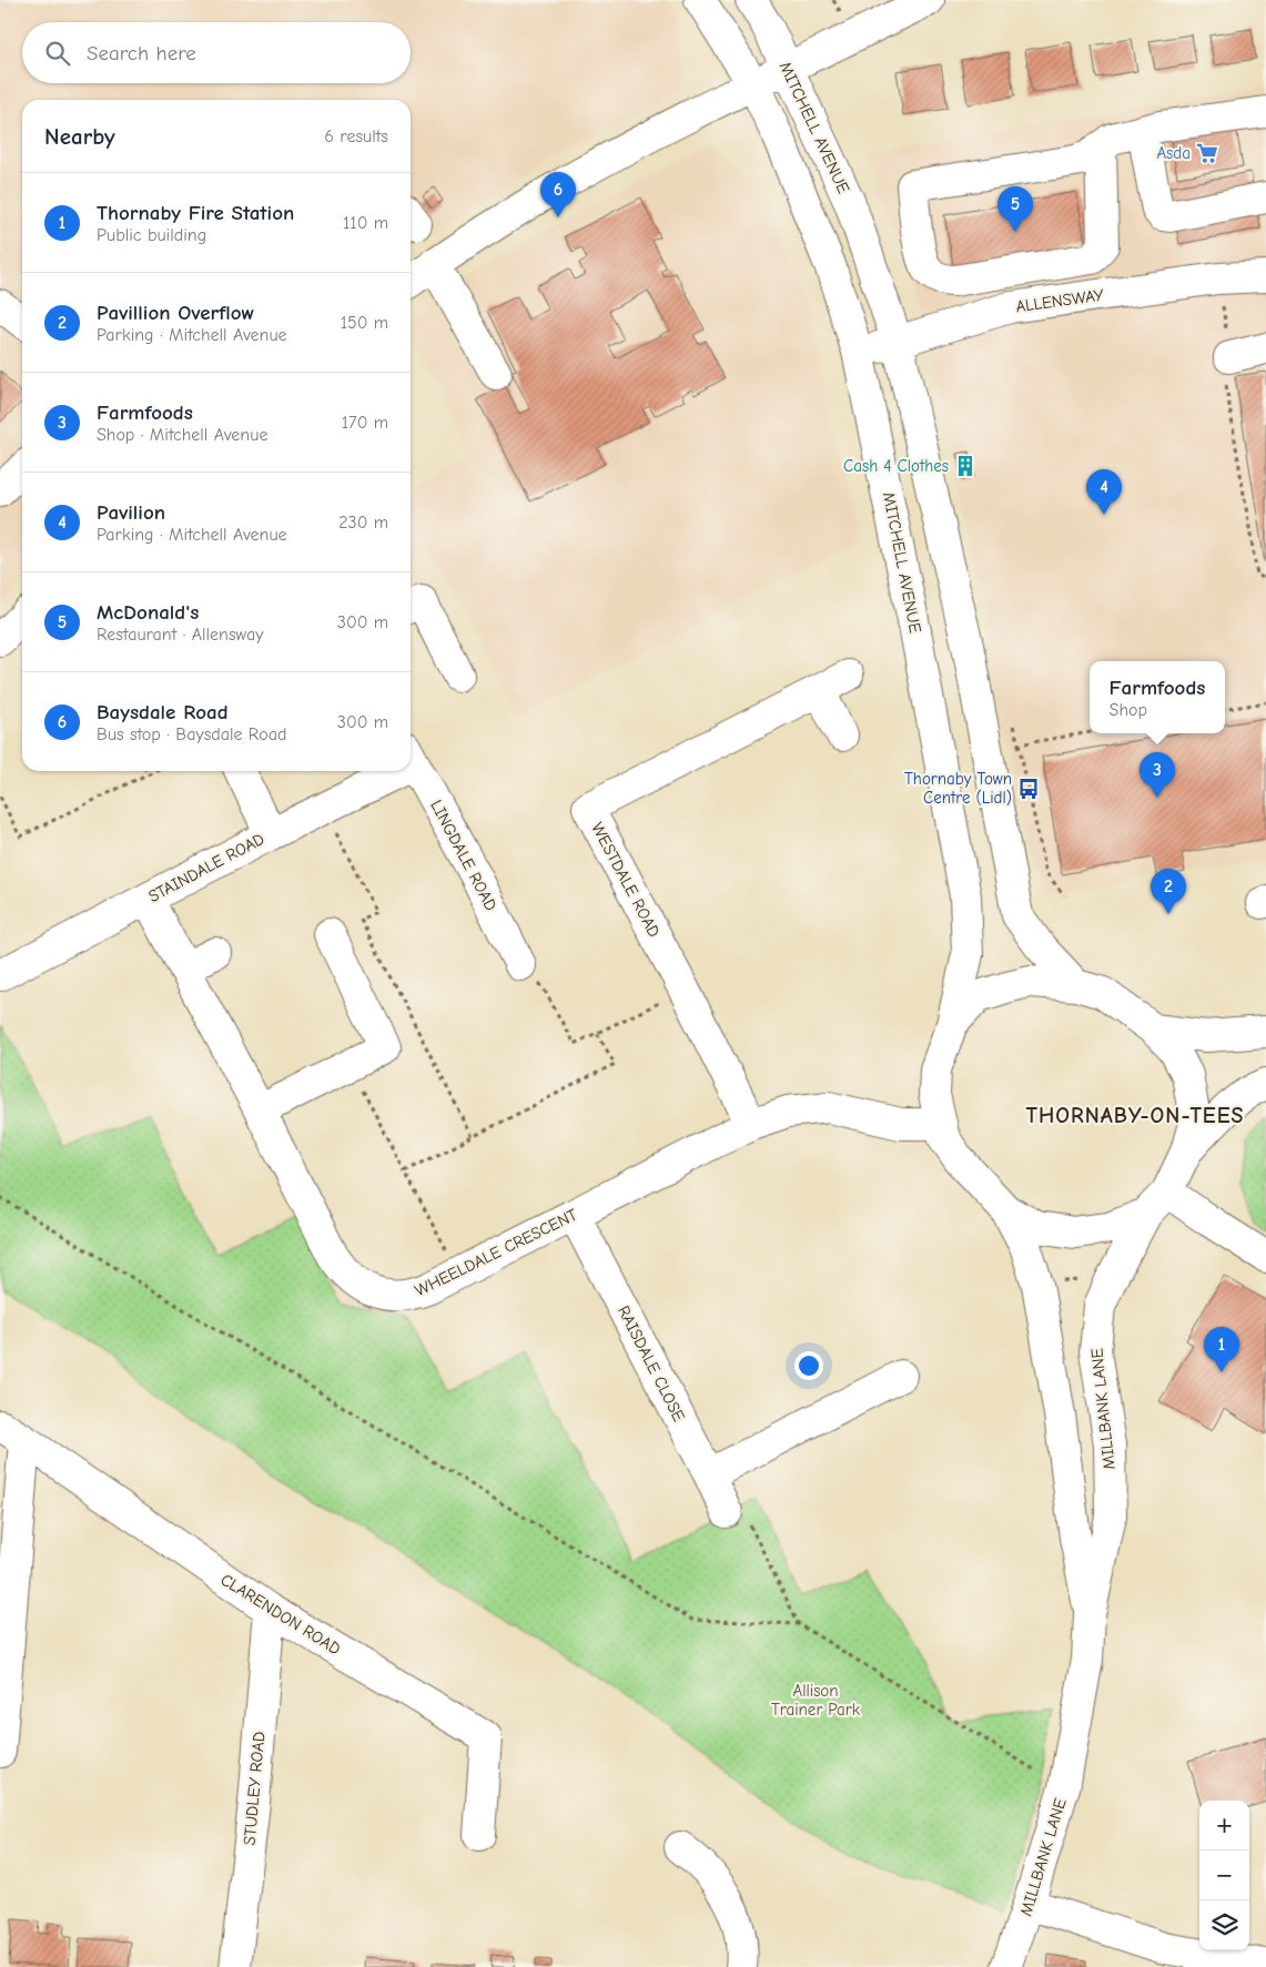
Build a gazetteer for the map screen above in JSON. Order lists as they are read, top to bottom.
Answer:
{
  "streets": {
    "street": [
      "MITCHELL AVENUE",
      "ALLENSWAY",
      "LINGDALE ROAD",
      "STAINDALE ROAD",
      "WESTDALE ROAD",
      "WHEELDALE CRESCENT",
      "RAISDALE CLOSE",
      "MILLBANK LANE",
      "CLARENDON ROAD",
      "STUDLEY ROAD"
    ]
  },
  "crossings": [
    ["MITCHELL AVENUE", "ALLENSWAY"],
    ["MITCHELL AVENUE", "WHEELDALE CRESCENT"],
    ["MITCHELL AVENUE", "MILLBANK LANE"],
    ["STAINDALE ROAD", "WHEELDALE CRESCENT"],
    ["WESTDALE ROAD", "WHEELDALE CRESCENT"],
    ["WHEELDALE CRESCENT", "RAISDALE CLOSE"],
    ["CLARENDON ROAD", "STUDLEY ROAD"]
  ],
  "districts": ["THORNABY-ON-TEES"],
  "parks": ["Allison Trainer Park"],
  "places": {
    "supermarket": ["Asda"],
    "building": ["Cash 4 Clothes"],
    "bus stop": ["Thornaby Town Centre (Lidl)"]
  },
  "page": {
    "search": "Search here",
    "heading": ["Nearby", "6 results"],
    "pins": [
      "6",
      "5",
      "4",
      "3",
      "2",
      "1"
    ],
    "list": [
      {
        "mark": "1",
        "name": "Thornaby Fire Station",
        "note": "Public building",
        "value": "110 m"
      },
      {
        "mark": "2",
        "name": "Pavillion Overflow",
        "note": "Parking · Mitchell Avenue",
        "value": "150 m"
      },
      {
        "mark": "3",
        "name": "Farmfoods",
        "note": "Shop · Mitchell Avenue",
        "value": "170 m"
      },
      {
        "mark": "4",
        "name": "Pavilion",
        "note": "Parking · Mitchell Avenue",
        "value": "230 m"
      },
      {
        "mark": "5",
        "name": "McDonald's",
        "note": "Restaurant · Allensway",
        "value": "300 m"
      },
      {
        "mark": "6",
        "name": "Baysdale Road",
        "note": "Bus stop · Baysdale Road",
        "value": "300 m"
      }
    ],
    "popup": ["Farmfoods", "Shop"],
    "map_buttons": ["+", "−"]
  }
}
